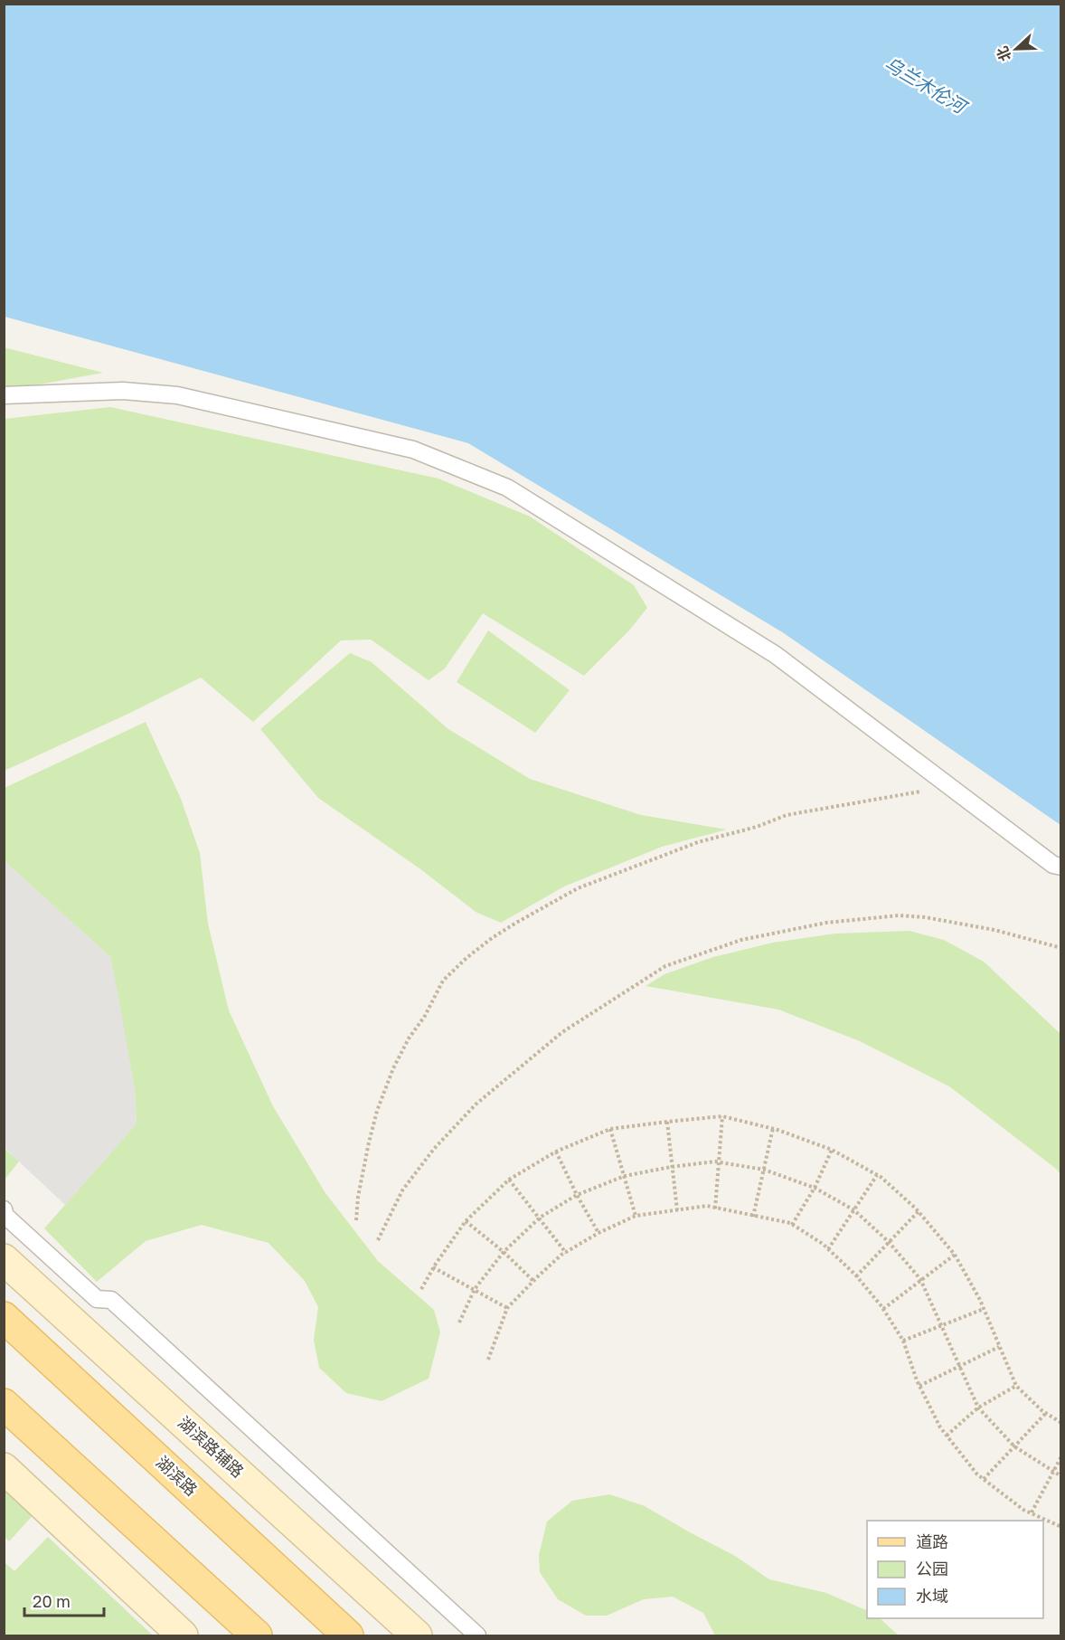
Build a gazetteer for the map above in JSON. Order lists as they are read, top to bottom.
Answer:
{
  "streets": {
    "main road": ["湖滨路"],
    "street": ["湖滨路辅路"]
  },
  "water": ["乌兰木伦河"],
  "legend": ["道路", "公园", "水域"],
  "scale_bar": "20 m",
  "north": "left"
}
